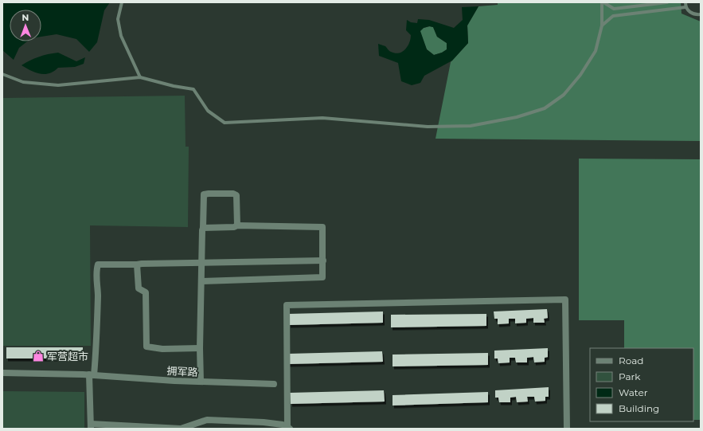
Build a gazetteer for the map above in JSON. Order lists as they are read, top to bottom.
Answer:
{
  "streets": {
    "street": ["拥军路"]
  },
  "places": {
    "shop": ["军营超市"]
  },
  "legend": [
    "Road",
    "Park",
    "Water",
    "Building"
  ],
  "north": "top"
}
